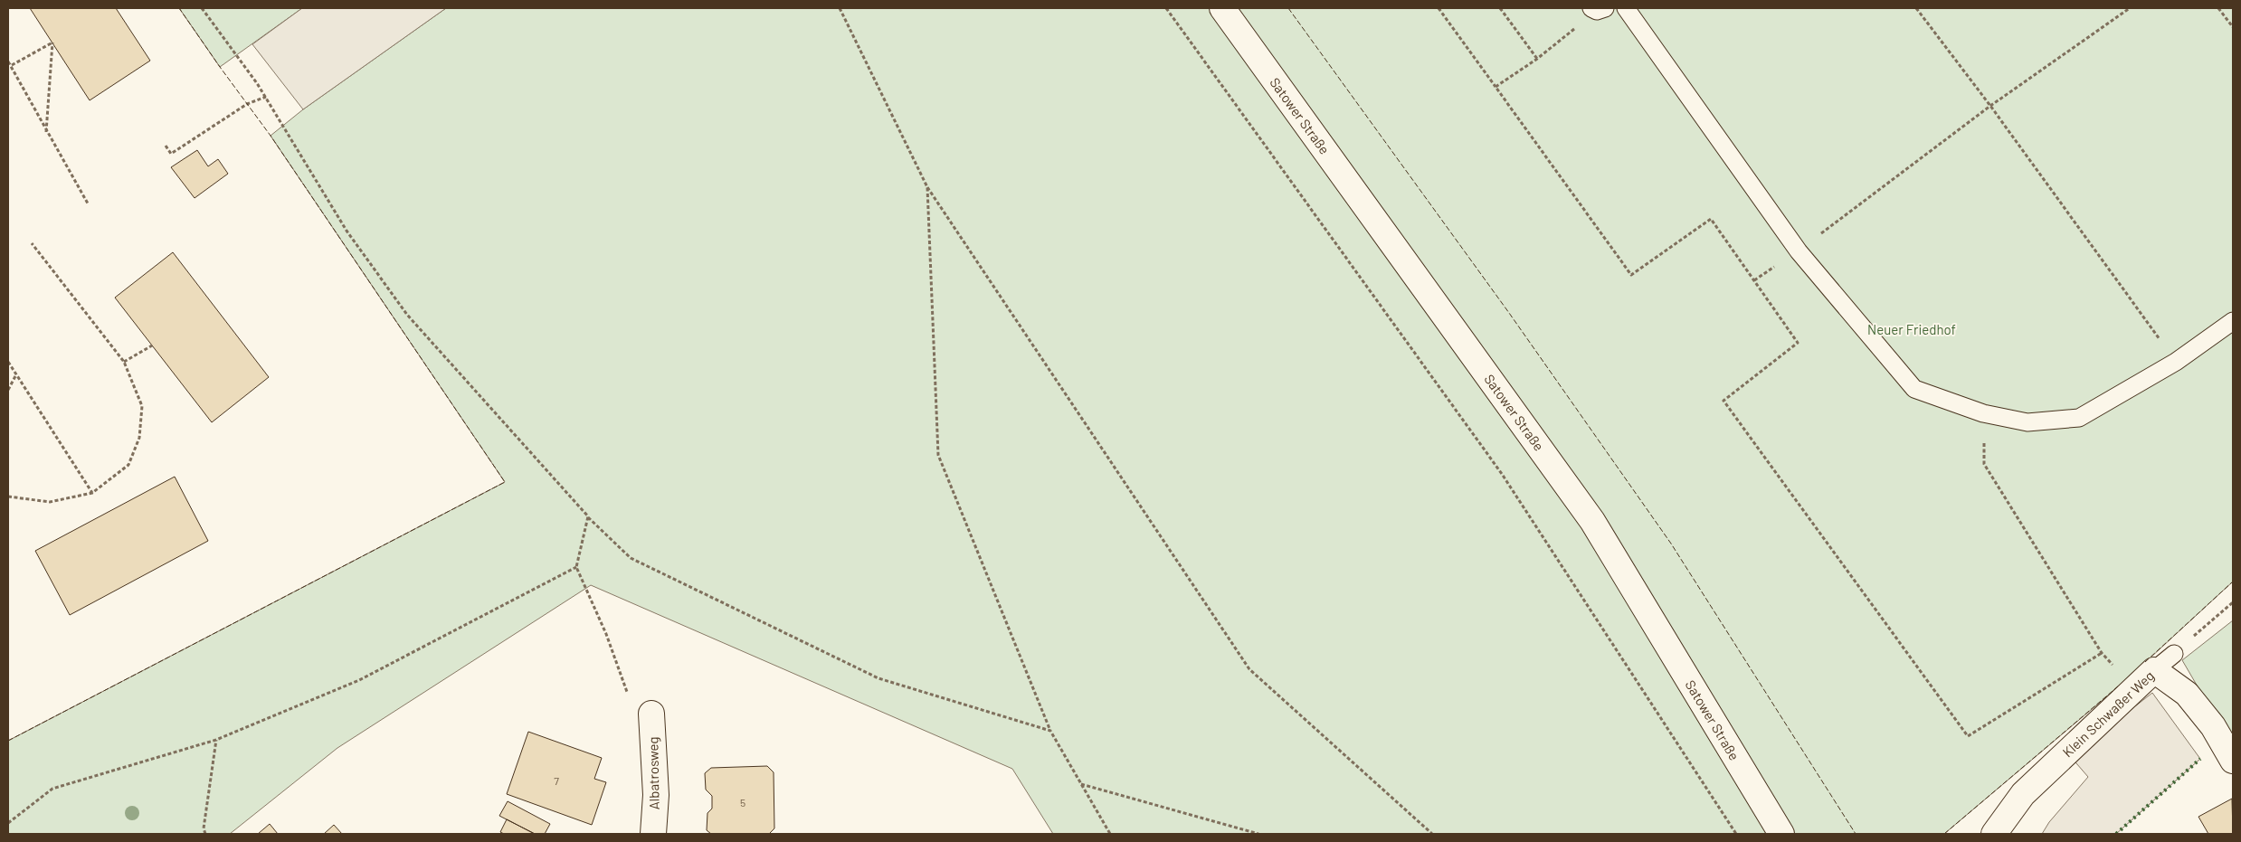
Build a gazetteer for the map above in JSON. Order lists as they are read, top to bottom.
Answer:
{
  "streets": {
    "main road": ["Satower Straße", "Klein Schwaßer Weg", "Albatrosweg"]
  },
  "parks": ["Neuer Friedhof"],
  "house_numbers": ["7", "5"]
}
